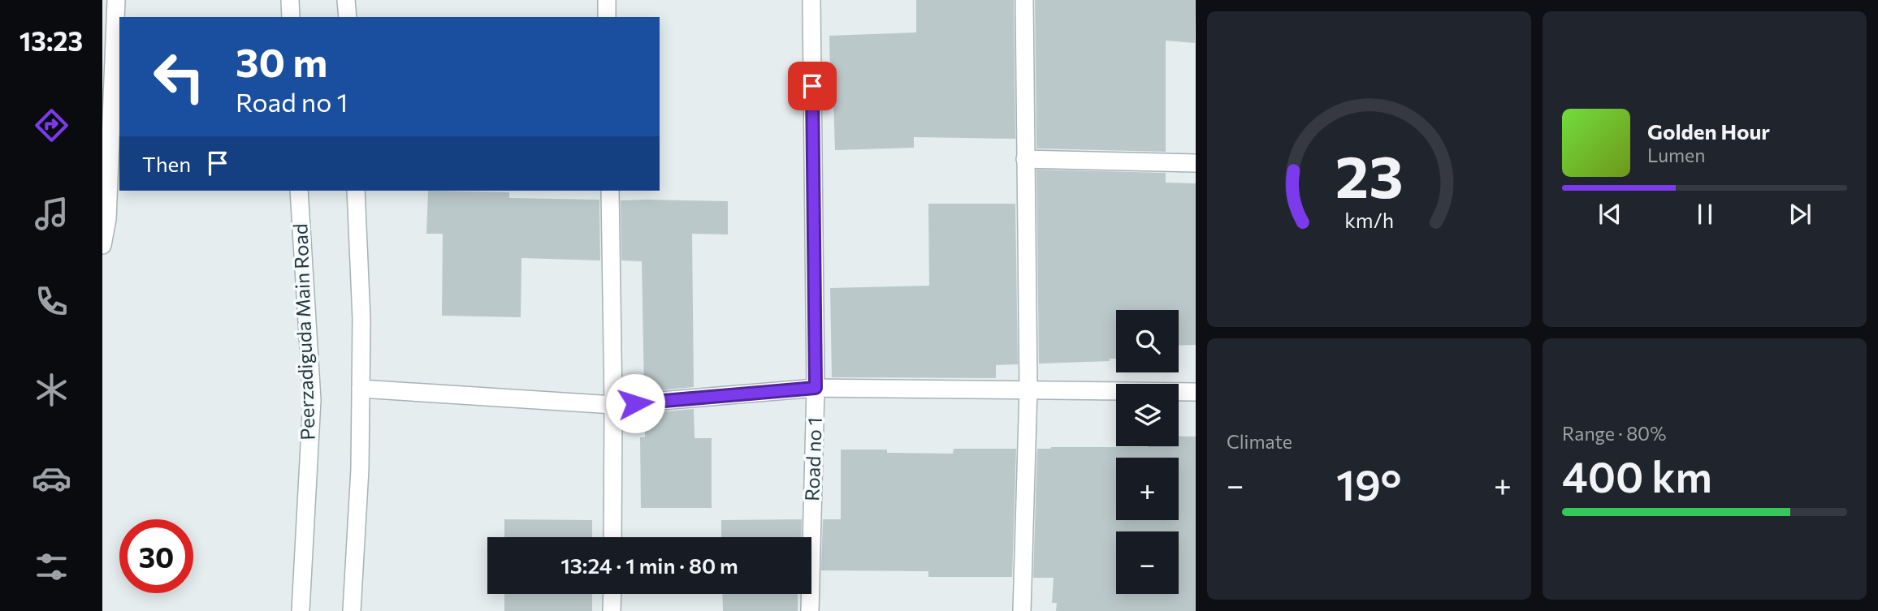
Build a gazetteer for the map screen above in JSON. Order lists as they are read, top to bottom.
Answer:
{
  "streets": {
    "street": ["Peerzadiguda Main Road", "Road no 1"]
  },
  "page": {
    "tabs": "13:23",
    "turn": ["30 m", "Road no 1"],
    "song": ["Golden Hour", "Lumen"],
    "then": "Then",
    "map_buttons": ["+", "−"],
    "tile": [
      "Climate",
      ["Range · 80%", "400 km"]
    ],
    "heat": ["−", "19°", "+"],
    "limit": "30",
    "trip": "13:24 · 1 min · 80 m",
    "gauge": ["23", "km/h"]
  }
}
